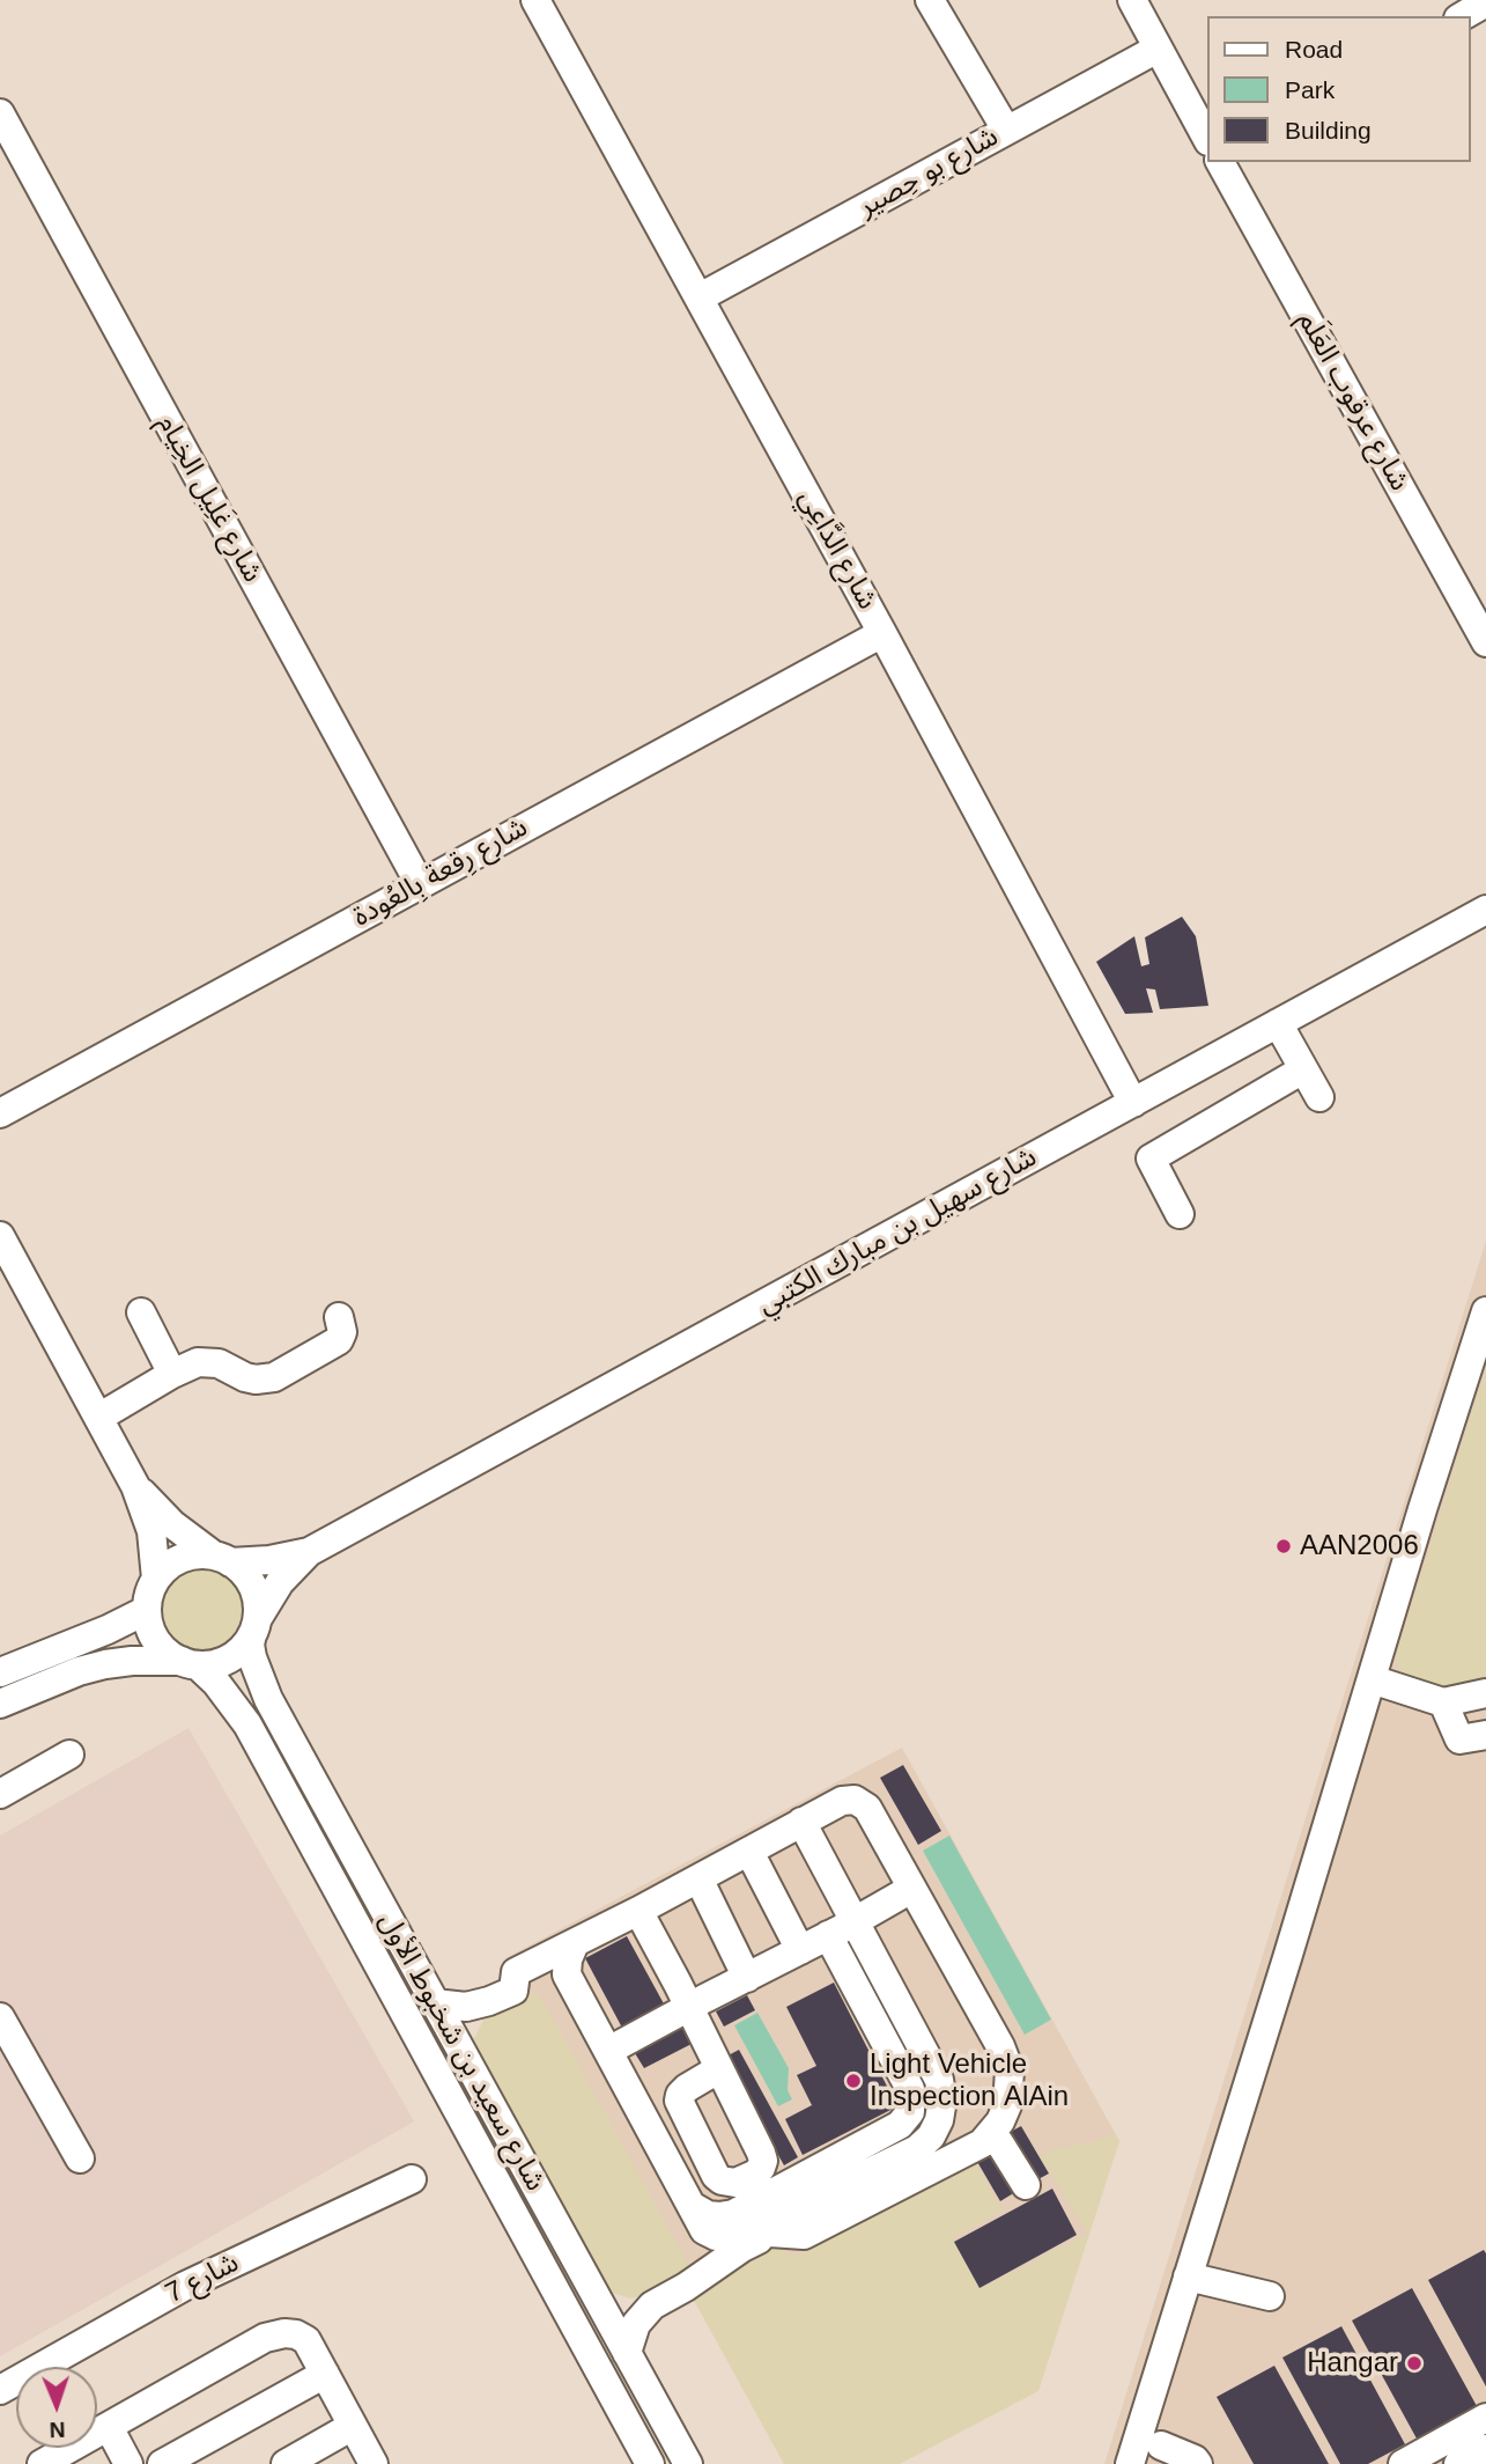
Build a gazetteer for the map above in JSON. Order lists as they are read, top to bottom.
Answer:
{
  "streets": {
    "street": [
      "شارع بو حِصير",
      "شارع عرقوب العَلَم",
      "شارع غَلِيل الخِيام",
      "شارع الدَّاعِي",
      "شارع رِقعة بِالعُودة",
      "شارع سهيل بن مبارك الكتبي",
      "شارع سعيد بن شخبوط الأول",
      "شارع 7"
    ]
  },
  "crossings": [
    ["شارع بو حِصير", "شارع الدَّاعِي"],
    ["شارع غَلِيل الخِيام", "شارع رِقعة بِالعُودة"],
    ["شارع الدَّاعِي", "شارع رِقعة بِالعُودة"],
    ["شارع الدَّاعِي", "شارع سهيل بن مبارك الكتبي"],
    ["شارع سهيل بن مبارك الكتبي", "شارع سعيد بن شخبوط الأول"]
  ],
  "places": ["AAN2006", "Light Vehicle Inspection AlAin", "Hangar"],
  "legend": ["Road", "Park", "Building"],
  "north": "bottom"
}
